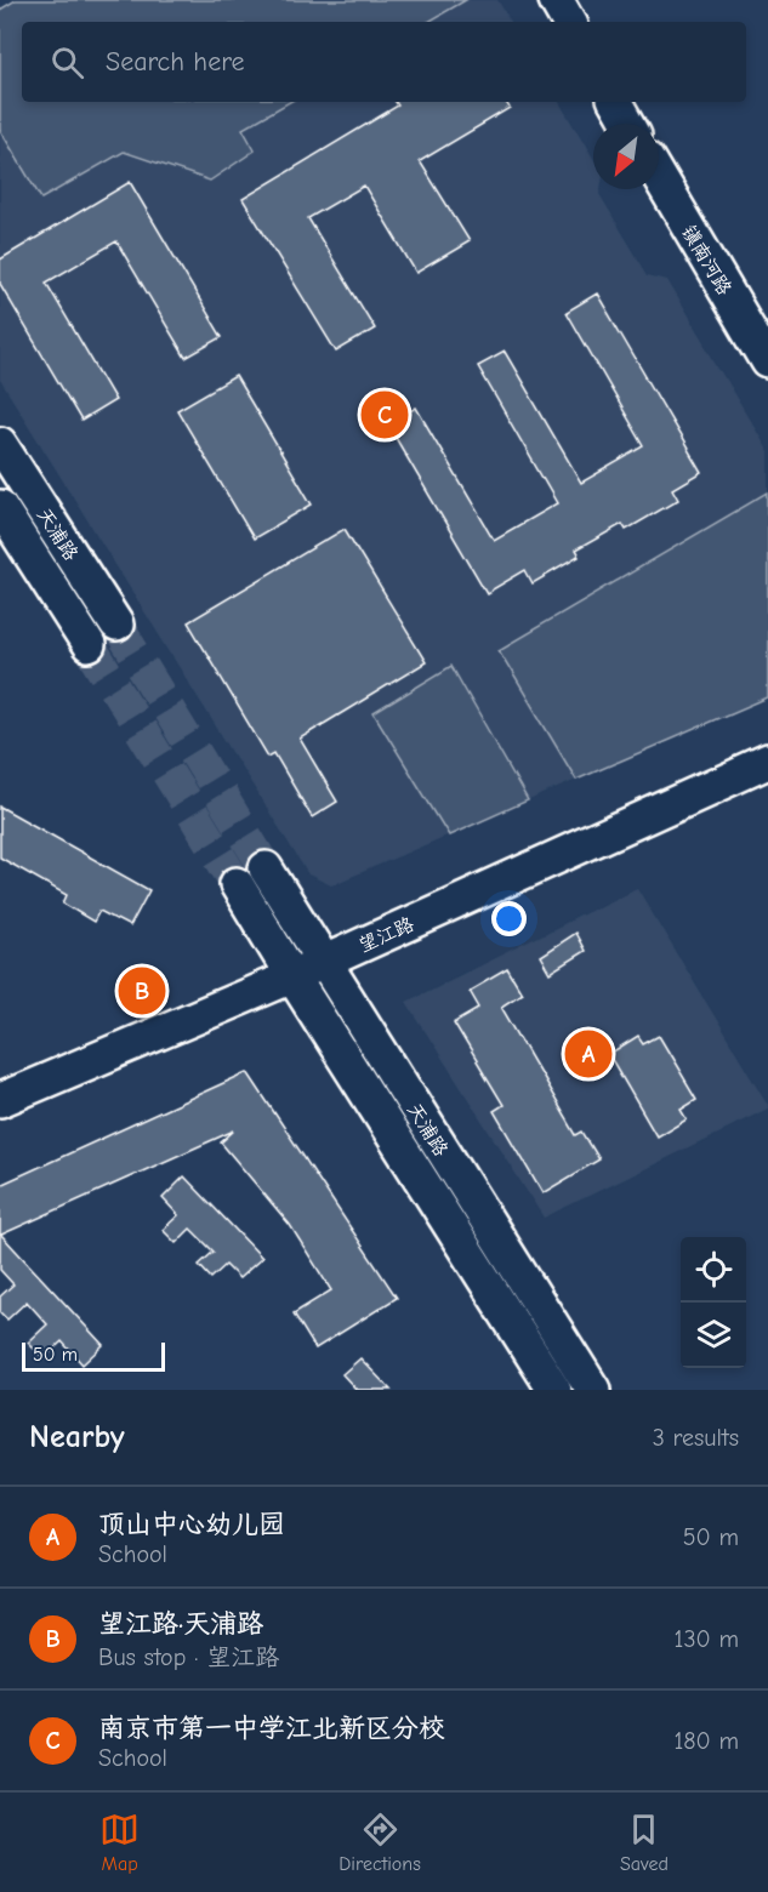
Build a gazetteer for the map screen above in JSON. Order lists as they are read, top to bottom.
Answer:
{
  "streets": {
    "street": ["镇南河路", "天浦路", "望江路"]
  },
  "crossings": [
    ["天浦路", "望江路"]
  ],
  "scale_bar": "50 m",
  "north": "bottom left",
  "page": {
    "search": "Search here",
    "pins": ["C", "B", "A"],
    "scale": "50 m",
    "heading": ["Nearby", "3 results"],
    "list": [
      {
        "mark": "A",
        "name": "顶山中心幼儿园",
        "note": "School",
        "value": "50 m"
      },
      {
        "mark": "B",
        "name": "望江路·天浦路",
        "note": "Bus stop · 望江路",
        "value": "130 m"
      },
      {
        "mark": "C",
        "name": "南京市第一中学江北新区分校",
        "note": "School",
        "value": "180 m"
      }
    ],
    "nav": ["Map", "Directions", "Saved"]
  }
}
